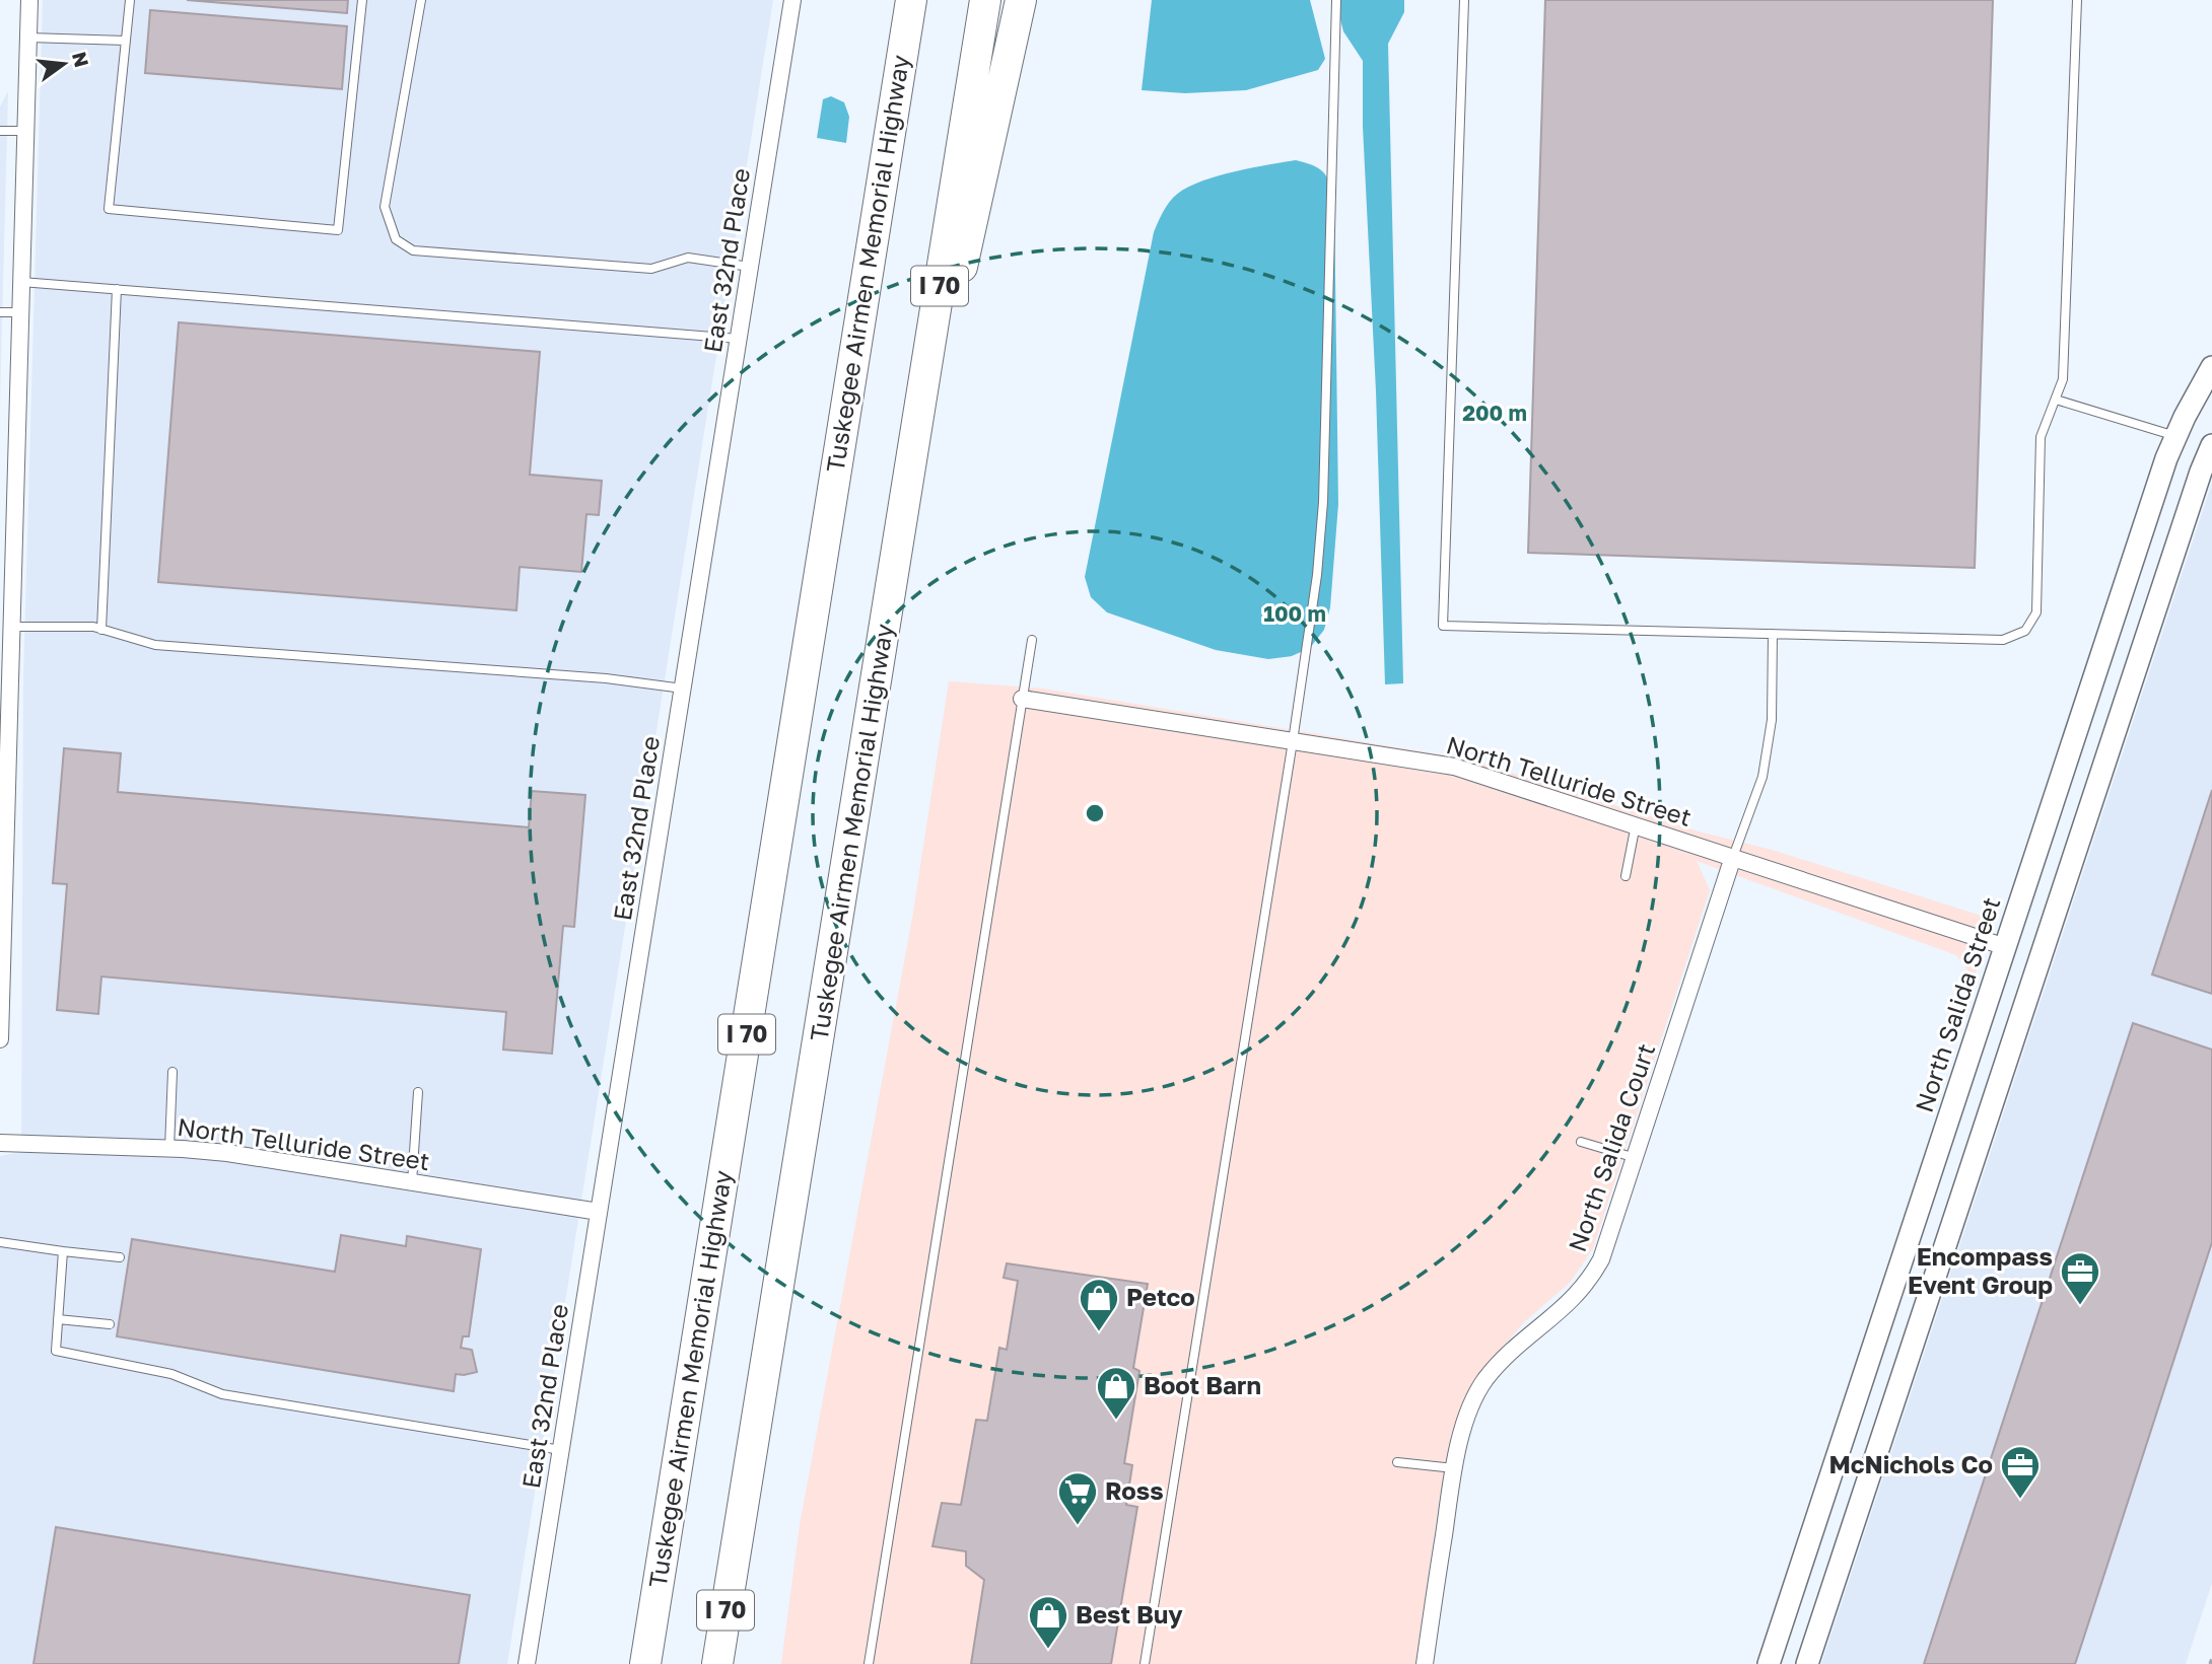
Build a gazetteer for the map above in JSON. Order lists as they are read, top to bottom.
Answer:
{
  "streets": {
    "highway": ["Tuskegee Airmen Memorial Highway", "I 70"],
    "street": [
      "East 32nd Place",
      "North Telluride Street",
      "North Salida Street",
      "North Salida Court"
    ]
  },
  "crossings": [
    ["East 32nd Place", "North Telluride Street"],
    ["North Telluride Street", "North Salida Street"],
    ["North Telluride Street", "North Salida Court"]
  ],
  "places": {
    "office": ["Encompass Event Group", "McNichols Co"],
    "shop": ["Petco", "Boot Barn", "Best Buy"],
    "supermarket": ["Ross"]
  },
  "north": "right",
  "rings": ["200 m", "100 m"]
}
